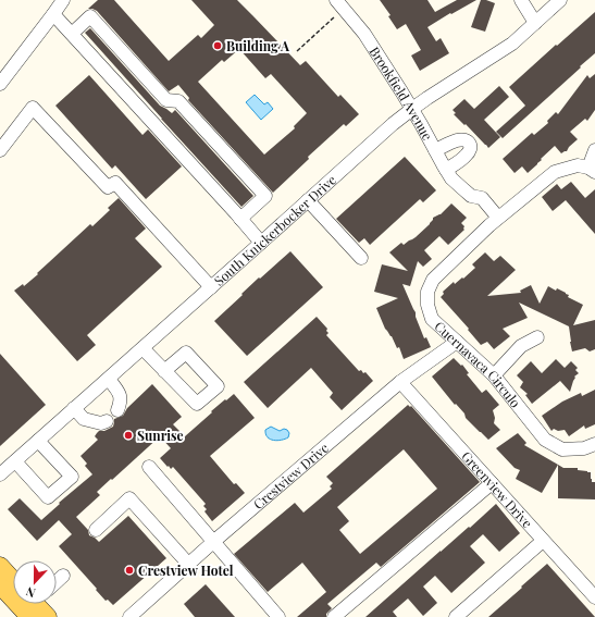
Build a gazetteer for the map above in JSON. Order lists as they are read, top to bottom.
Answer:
{
  "streets": {
    "street": [
      "Brookfield Avenue",
      "South Knickerbocker Drive",
      "Cuernavaca Circulo",
      "Crestview Drive",
      "Greenview Drive"
    ]
  },
  "crossings": [
    ["Brookfield Avenue", "South Knickerbocker Drive"],
    ["Brookfield Avenue", "Cuernavaca Circulo"],
    ["Cuernavaca Circulo", "Crestview Drive"],
    ["Crestview Drive", "Greenview Drive"]
  ],
  "places": ["Building A", "Sunrise", "Crestview Hotel"],
  "north": "bottom"
}
